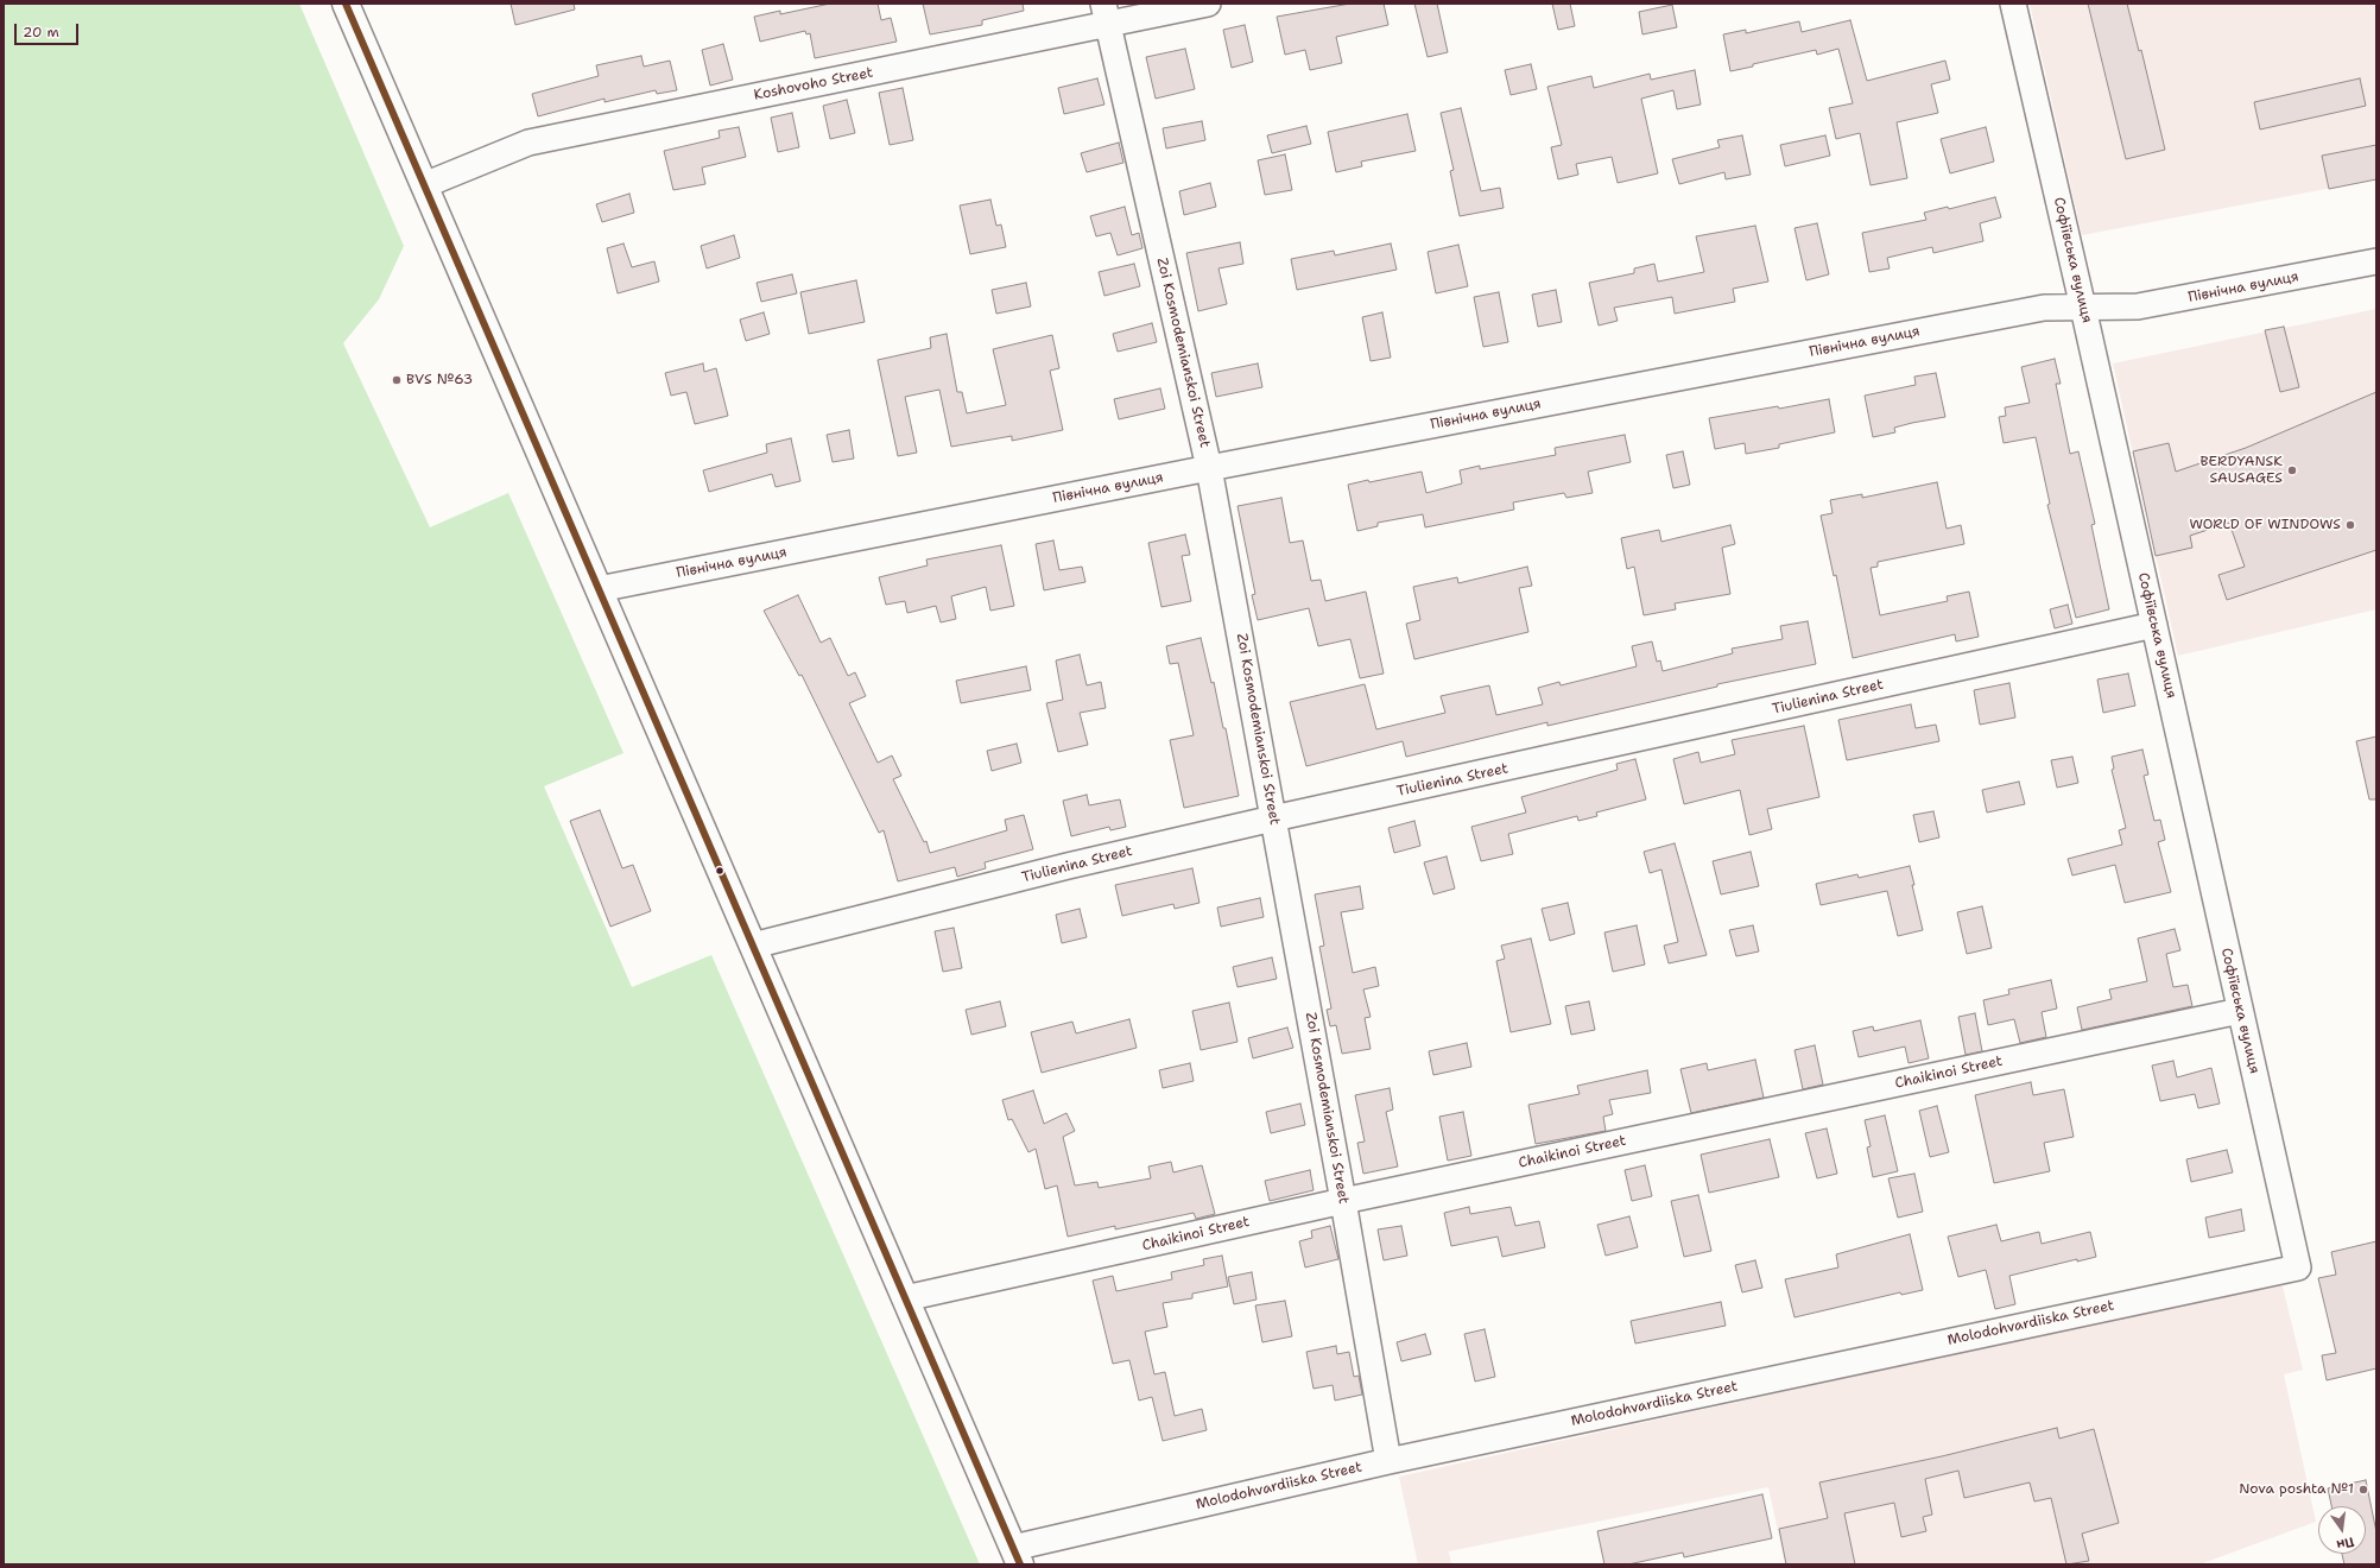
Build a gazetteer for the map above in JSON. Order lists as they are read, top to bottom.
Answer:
{
  "streets": {
    "street": [
      "Koshovoho Street",
      "Софіївська вулиця",
      "Північна вулиця",
      "Zoi Kosmodemianskoi Street",
      "Tiulienina Street",
      "Chaikinoi Street",
      "Molodohvardiiska Street"
    ]
  },
  "crossings": [
    ["Koshovoho Street", "Zoi Kosmodemianskoi Street"],
    ["Софіївська вулиця", "Північна вулиця"],
    ["Софіївська вулиця", "Tiulienina Street"],
    ["Софіївська вулиця", "Chaikinoi Street"],
    ["Софіївська вулиця", "Molodohvardiiska Street"],
    ["Північна вулиця", "Zoi Kosmodemianskoi Street"],
    ["Zoi Kosmodemianskoi Street", "Tiulienina Street"],
    ["Zoi Kosmodemianskoi Street", "Chaikinoi Street"],
    ["Zoi Kosmodemianskoi Street", "Molodohvardiiska Street"]
  ],
  "places": [
    "BVS №63",
    "BERDYANSK SAUSAGES",
    "WORLD OF WINDOWS",
    "Nova poshta №1"
  ],
  "scale_bar": "20 m",
  "north": "bottom"
}
